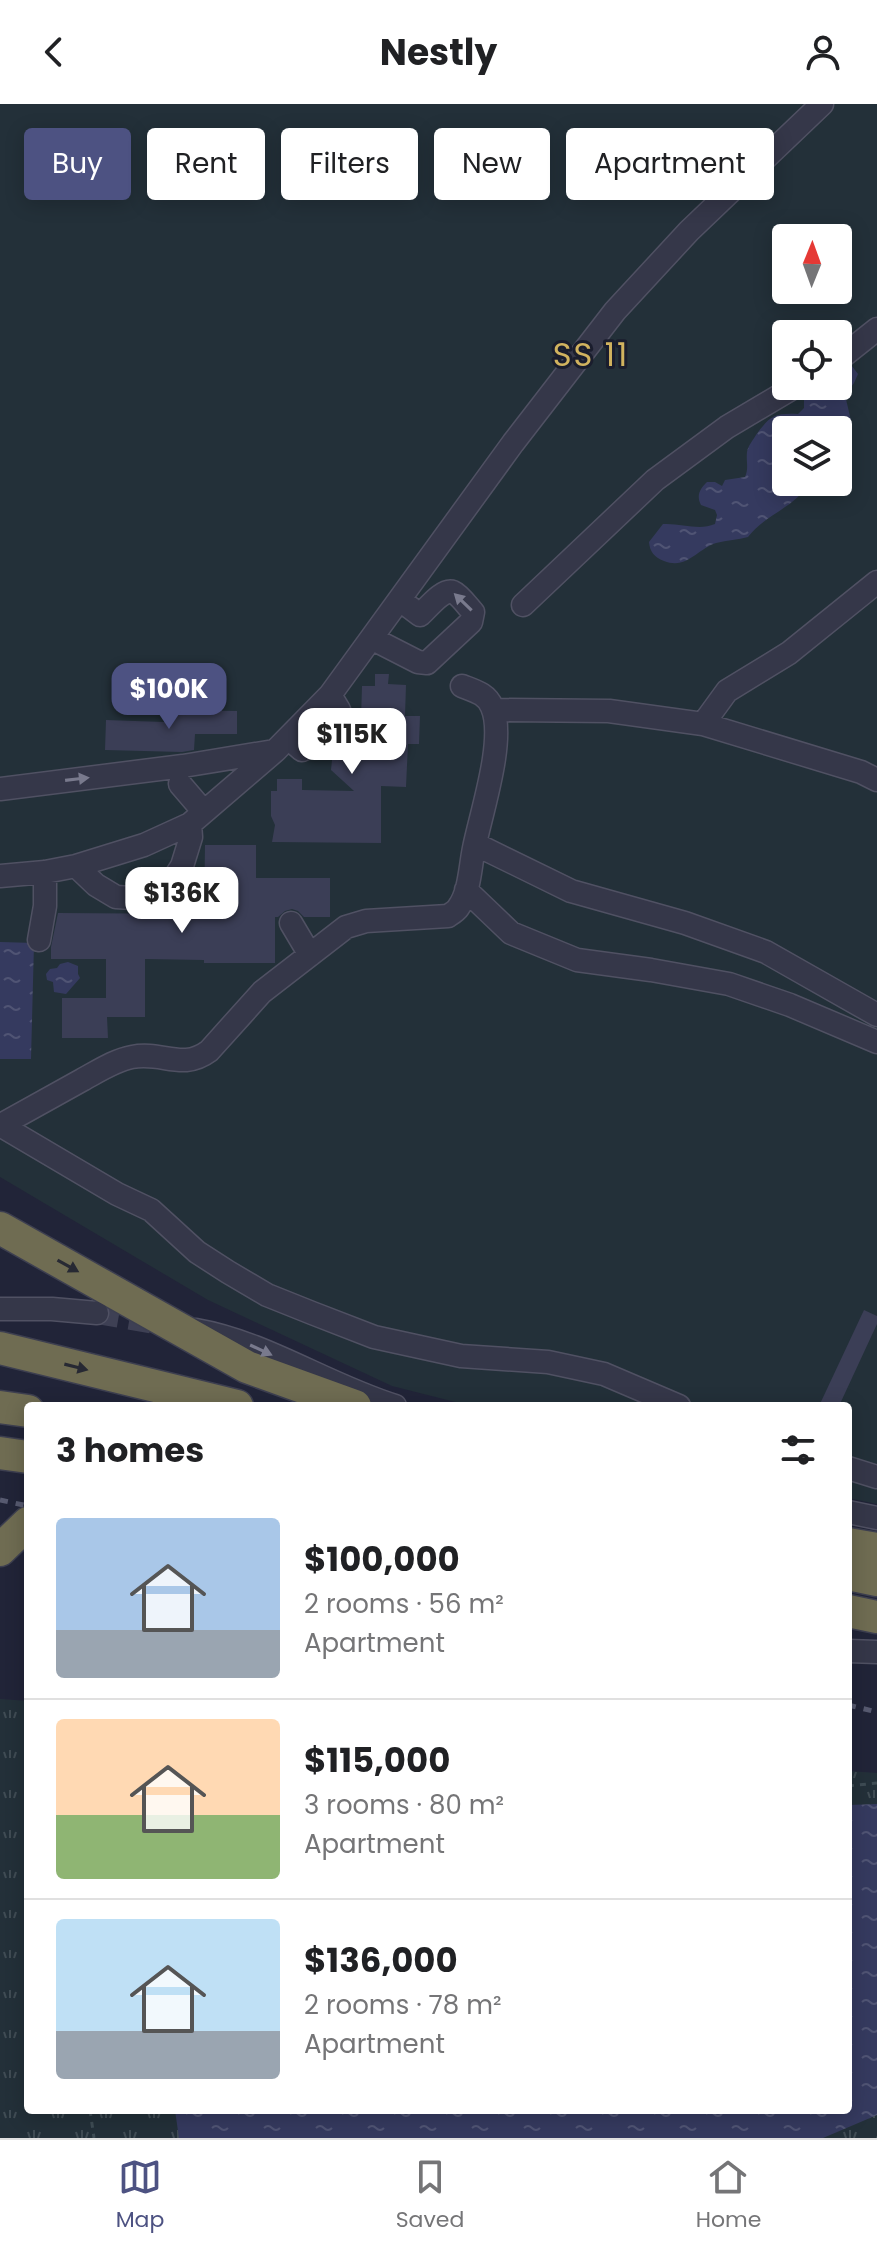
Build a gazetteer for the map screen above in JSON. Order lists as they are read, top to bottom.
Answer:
{
  "districts": ["SS 11"],
  "north": "top",
  "page": {
    "header": "Nestly",
    "chip": [
      "Buy",
      "Rent",
      "Filters",
      "New",
      "Apartment"
    ],
    "price": ["$100K", "$115K", "$136K"],
    "heading": "3 homes",
    "list": [
      {
        "name": "$100,000",
        "note": "2 rooms · 56 m² · Apartment"
      },
      {
        "name": "$115,000",
        "note": "3 rooms · 80 m² · Apartment"
      },
      {
        "name": "$136,000",
        "note": "2 rooms · 78 m² · Apartment"
      }
    ],
    "tabs": ["Map", "Saved", "Home"]
  }
}
